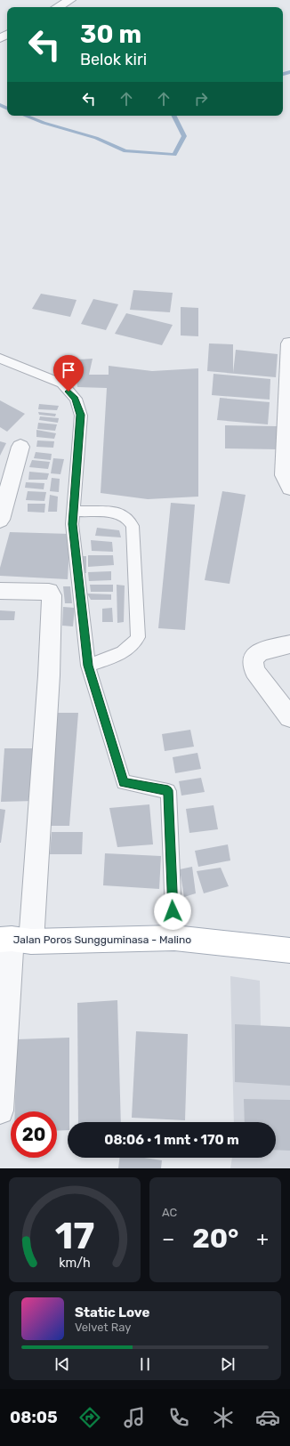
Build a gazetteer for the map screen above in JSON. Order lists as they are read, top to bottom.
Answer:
{
  "streets": {
    "main road": ["Jalan Poros Sungguminasa - Malino"]
  },
  "page": {
    "turn": ["30 m", "Belok kiri"],
    "limit": "20",
    "trip": "08:06 · 1 mnt · 170 m",
    "tile": "AC",
    "heat": ["−", "20°", "+"],
    "song": ["Static Love", "Velvet Ray"],
    "tabs": "08:05",
    "gauge": ["17", "km/h"]
  }
}
